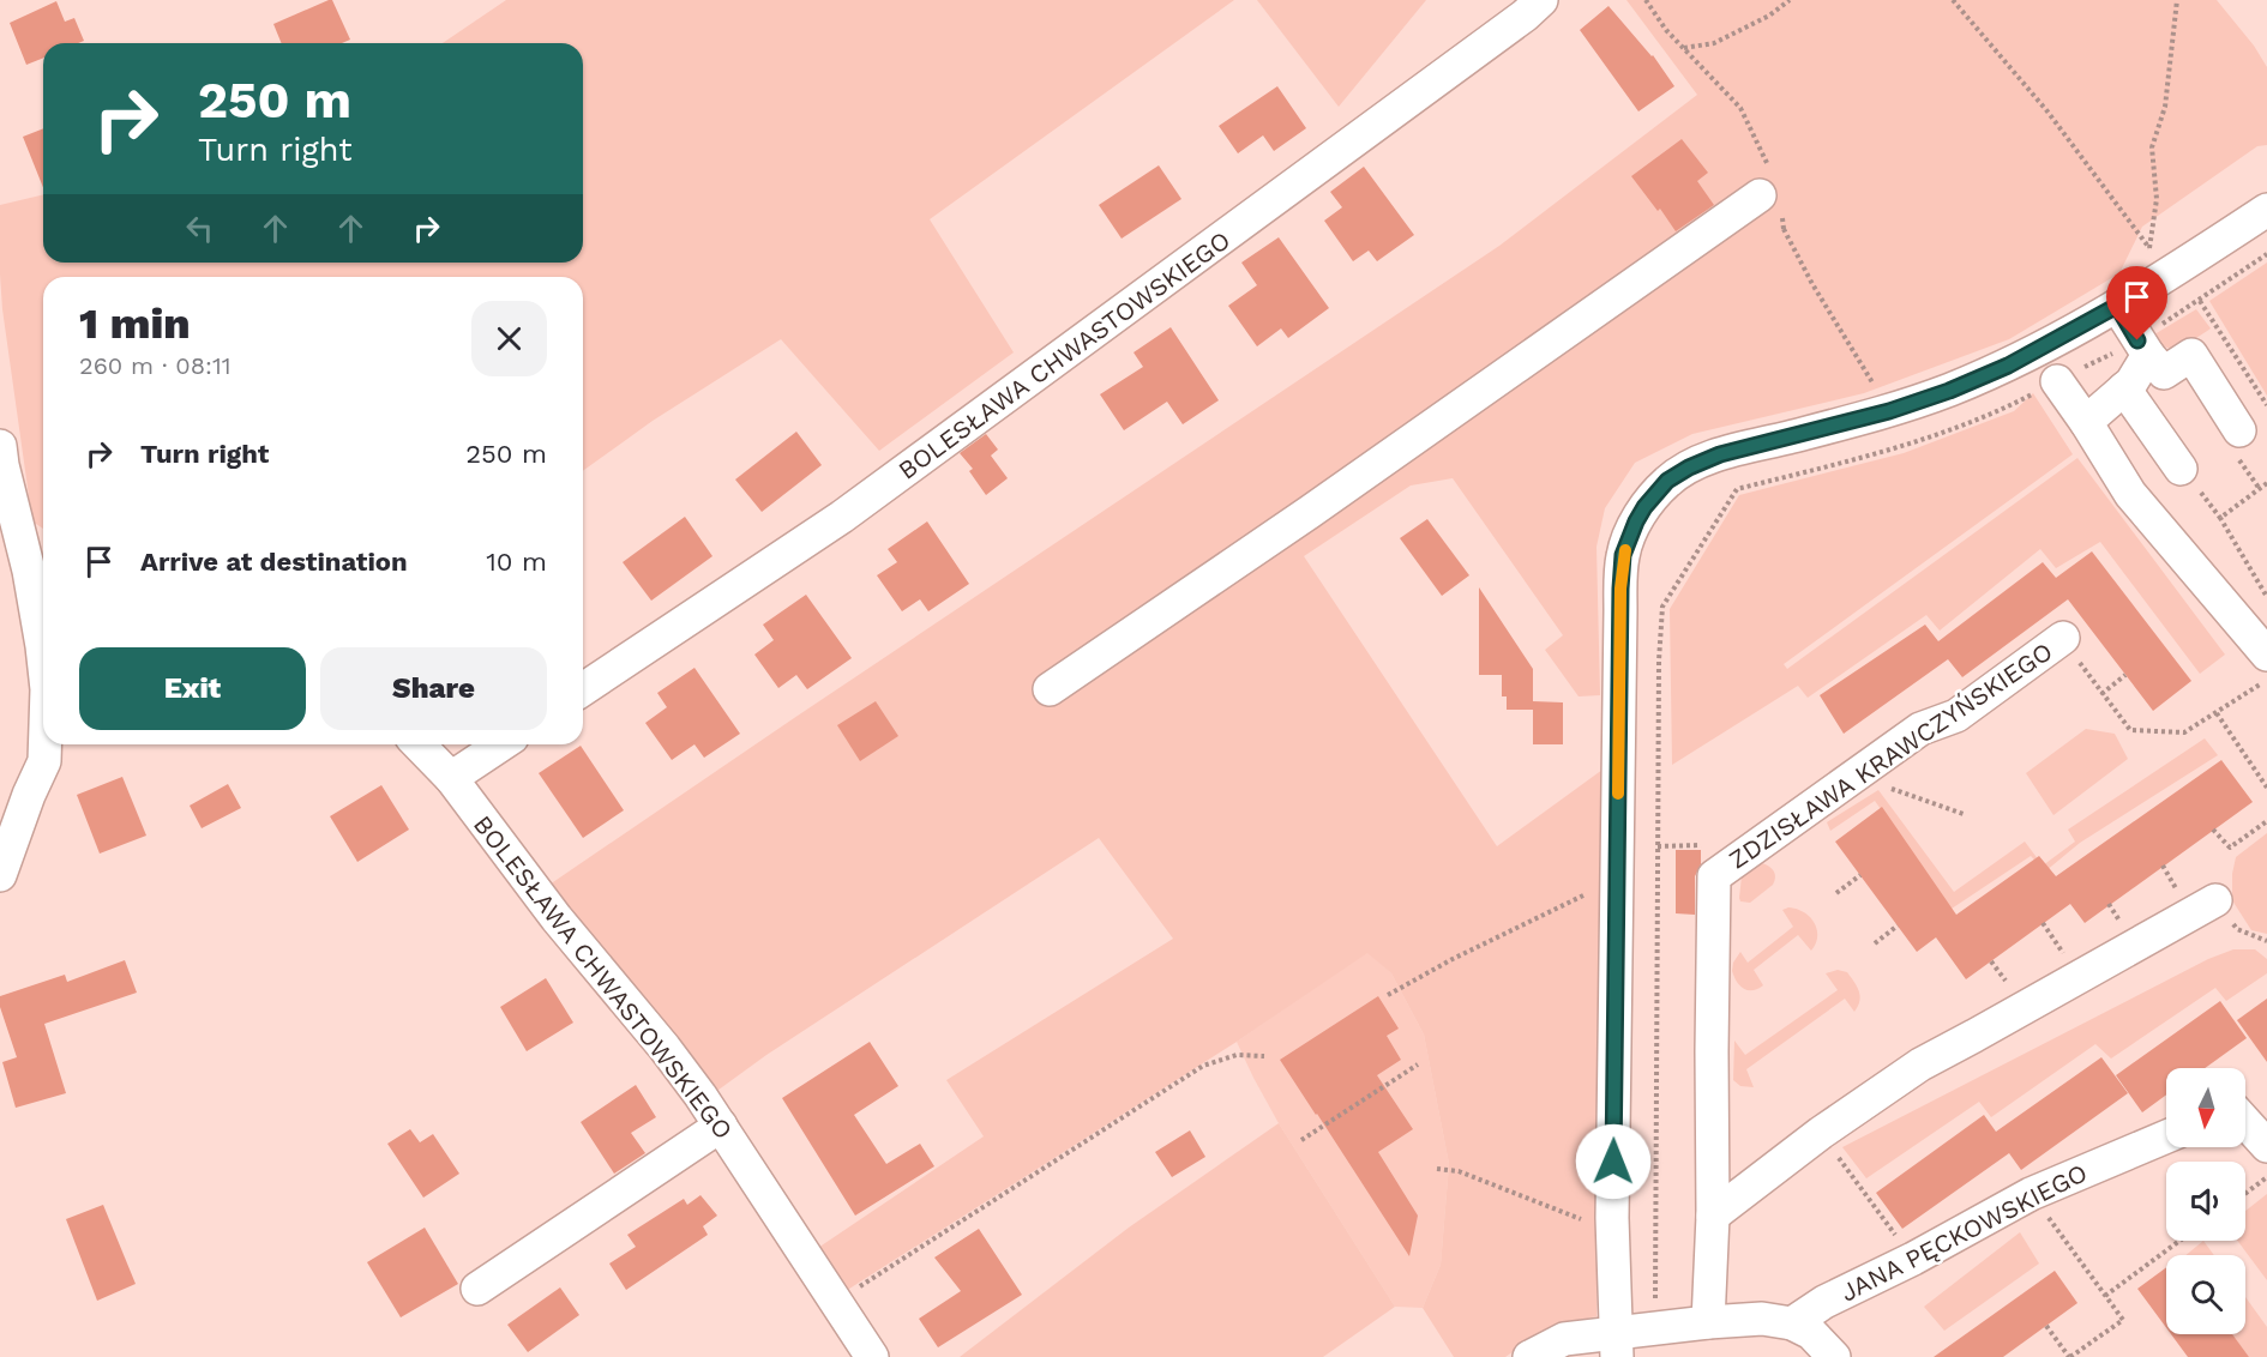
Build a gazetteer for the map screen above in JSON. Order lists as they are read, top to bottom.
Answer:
{
  "streets": {
    "street": ["BOLESŁAWA CHWASTOWSKIEGO", "ZDZISŁAWA KRAWCZYŃSKIEGO", "JANA PĘCKOWSKIEGO"]
  },
  "north": "bottom",
  "page": {
    "turn": ["250 m", "Turn right"],
    "heading": ["1 min", "260 m · 08:11"],
    "list": [
      {
        "name": "Turn right",
        "value": "250 m"
      },
      {
        "name": "Arrive at destination",
        "value": "10 m"
      }
    ],
    "buttons": ["Exit", "Share"]
  }
}
